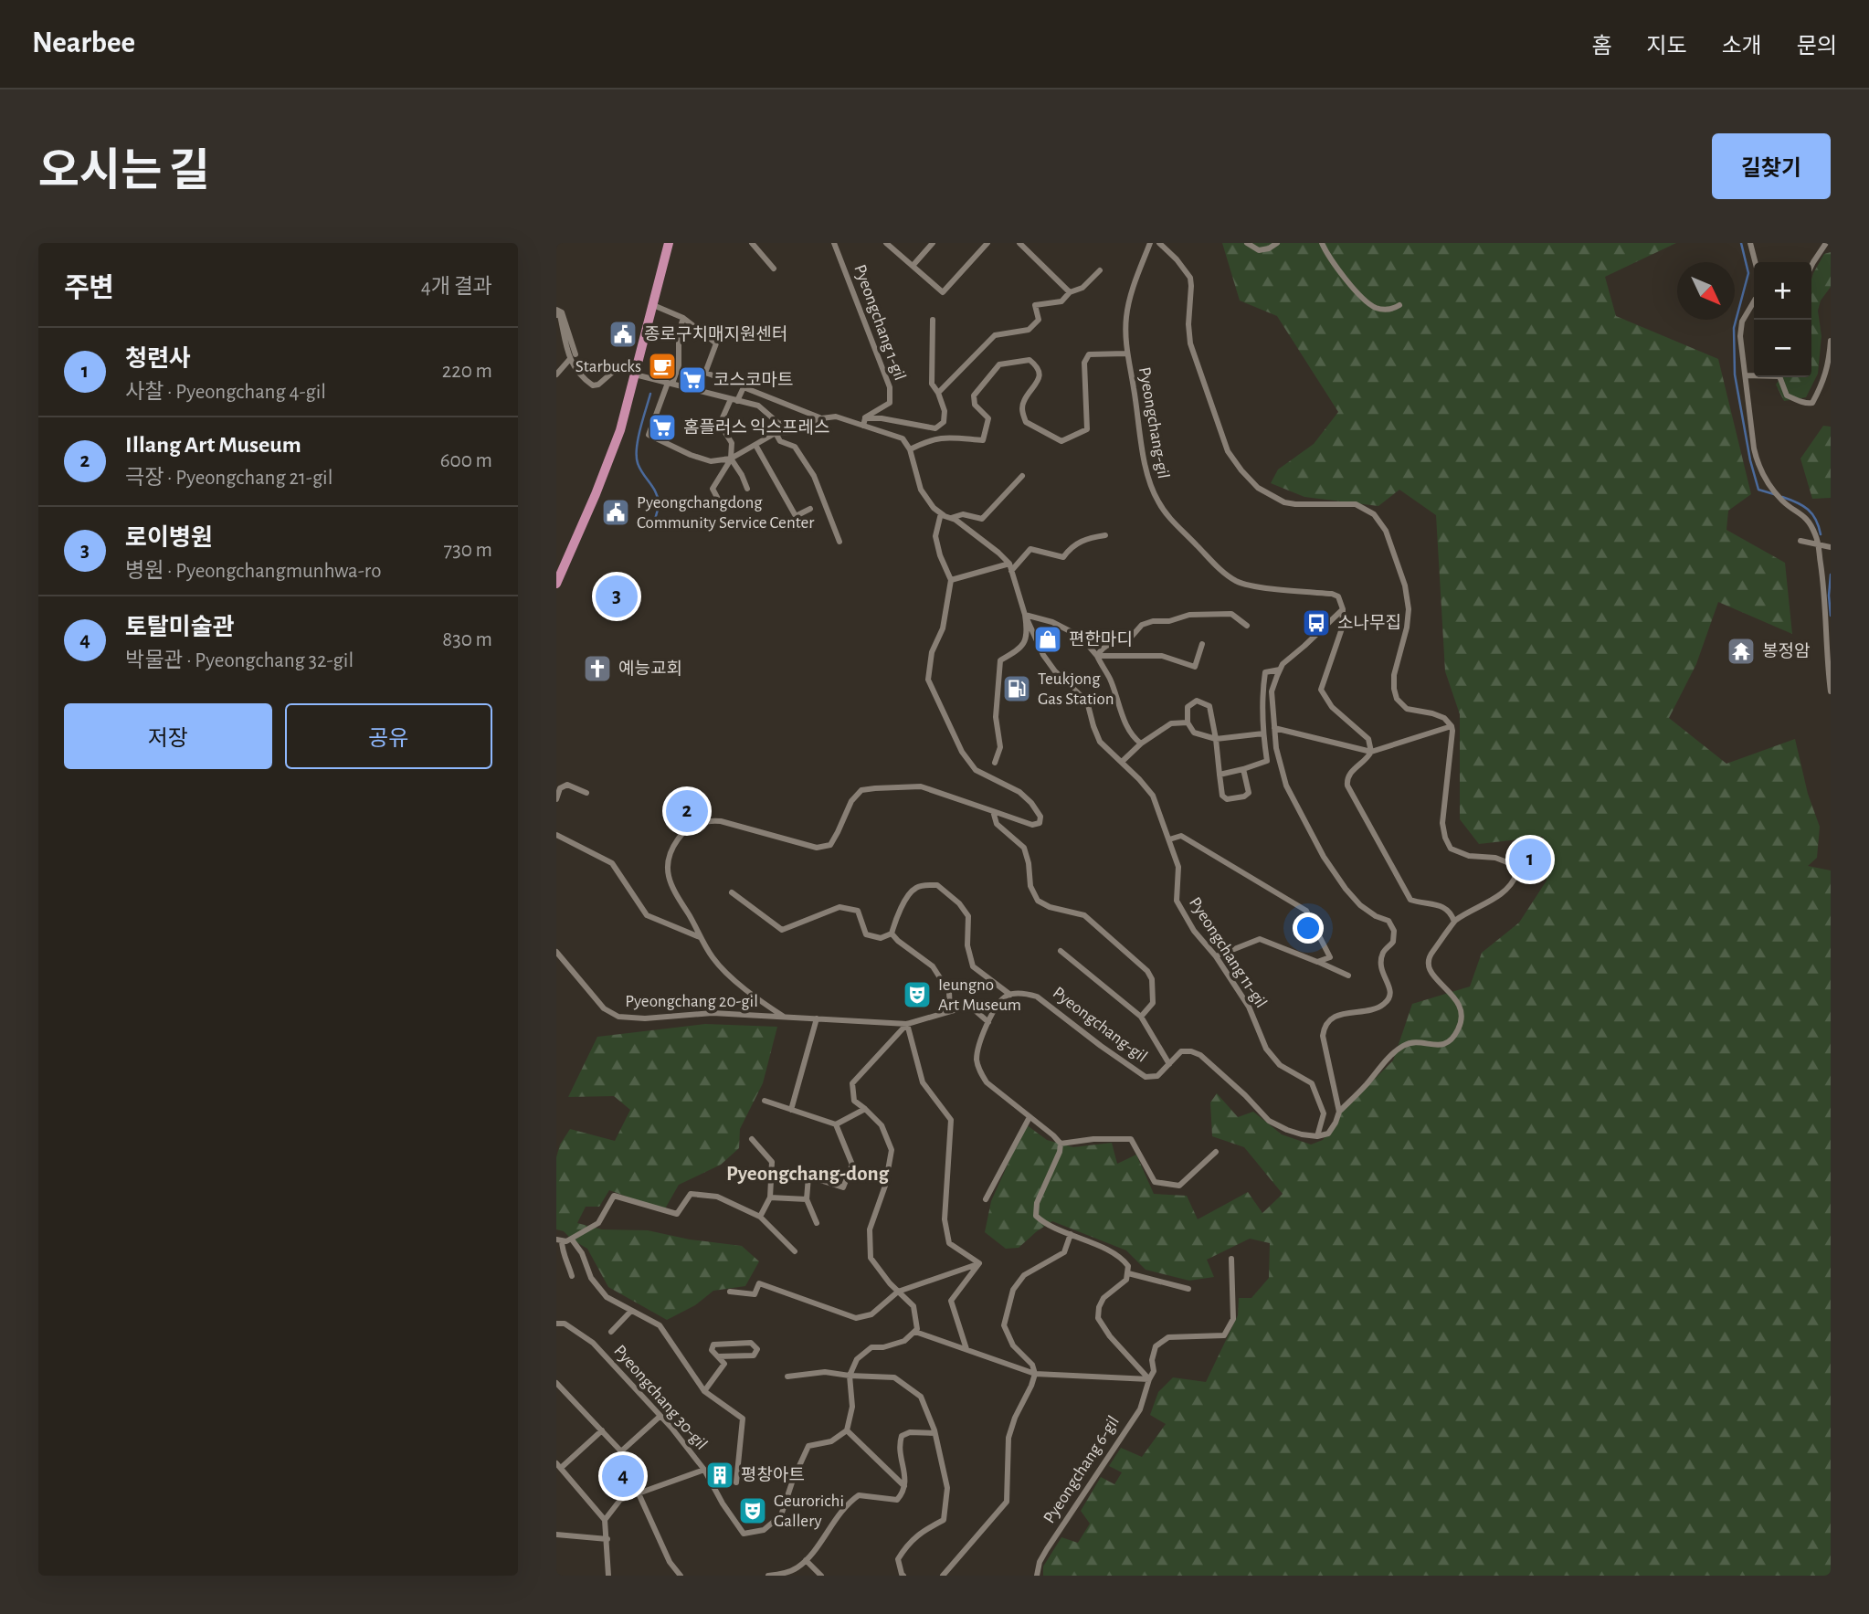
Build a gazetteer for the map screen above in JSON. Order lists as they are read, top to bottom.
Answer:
{
  "streets": {
    "street": [
      "Pyeongchang 1-gil",
      "Pyeongchang-gil",
      "Pyeongchang 11-gil",
      "Pyeongchang 20-gil",
      "Pyeongchang 30-gil",
      "Pyeongchang 6-gil"
    ]
  },
  "crossings": [
    ["Pyeongchang-gil", "Pyeongchang 11-gil"]
  ],
  "districts": ["Pyeongchang-dong"],
  "places": {
    "public building": ["종로구치매지원센터", "Pyeongchangdong Community Service Center"],
    "cafe": ["Starbucks"],
    "supermarket": ["코스코마트", "홈플러스 익스프레스"],
    "bus stop": ["소나무집"],
    "shop": ["편한마디"],
    "temple": ["봉정암"],
    "church": ["예능교회"],
    "fuel station": ["Teukjong Gas Station"],
    "theatre": ["Ieungno Art Museum", "Geurorichi Gallery"],
    "building": ["평창아트"]
  },
  "north": "bottom right",
  "page": {
    "header": "Nearbee",
    "nav": [
      "홈",
      "지도",
      "소개",
      "문의"
    ],
    "title": "오시는 길",
    "buttons": [
      "길찾기",
      ["저장", "공유"]
    ],
    "heading": ["주변", "4개 결과"],
    "map_buttons": ["+", "−"],
    "list": [
      {
        "mark": "1",
        "name": "청련사",
        "note": "사찰 · Pyeongchang 4-gil",
        "value": "220 m"
      },
      {
        "mark": "2",
        "name": "Illang Art Museum",
        "note": "극장 · Pyeongchang 21-gil",
        "value": "600 m"
      },
      {
        "mark": "3",
        "name": "로이병원",
        "note": "병원 · Pyeongchangmunhwa-ro",
        "value": "730 m"
      },
      {
        "mark": "4",
        "name": "토탈미술관",
        "note": "박물관 · Pyeongchang 32-gil",
        "value": "830 m"
      }
    ],
    "pins": [
      "3",
      "2",
      "1",
      "4"
    ]
  }
}
